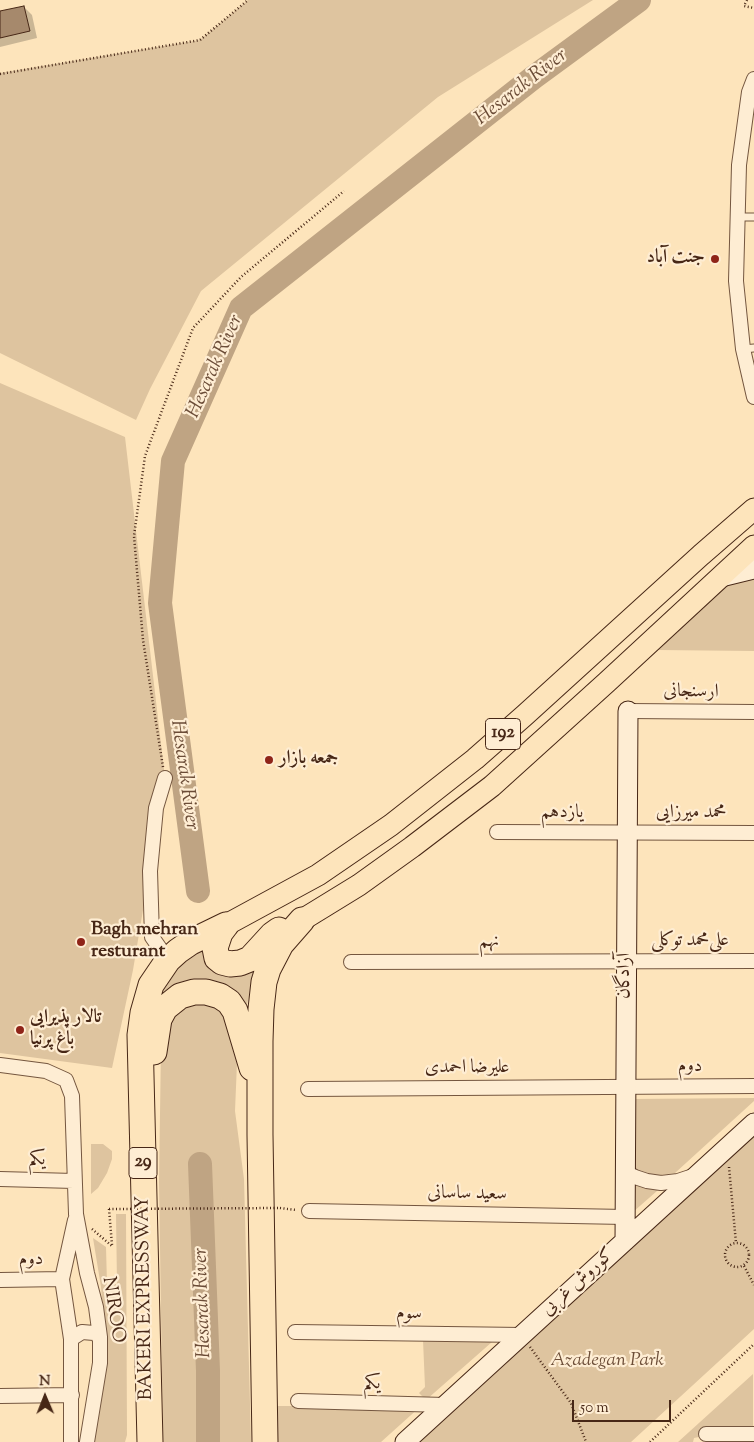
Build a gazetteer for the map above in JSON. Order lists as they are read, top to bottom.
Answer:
{
  "streets": {
    "highway": ["29", "BAKERI EXPRESSWAY"],
    "main road": ["192"],
    "street": [
      "ارسنجانی",
      "یازدهم",
      "محمد میرزایی",
      "علی‌محمد توکلی",
      "نهم",
      "آزادگان",
      "دوم",
      "علیرضا احمدی",
      "یکم",
      "سعید ساسانی",
      "کوروش غربی",
      "NIROO",
      "سوم"
    ]
  },
  "crossings": [
    ["ارسنجانی", "آزادگان"],
    ["192", "BAKERI EXPRESSWAY"],
    ["یازدهم", "محمد میرزایی"],
    ["یازدهم", "آزادگان"],
    ["محمد میرزایی", "آزادگان"],
    ["علی‌محمد توکلی", "نهم"],
    ["علی‌محمد توکلی", "آزادگان"],
    ["نهم", "آزادگان"],
    ["آزادگان", "دوم"],
    ["آزادگان", "علیرضا احمدی"],
    ["آزادگان", "سعید ساسانی"],
    ["آزادگان", "کوروش غربی"],
    ["دوم", "علیرضا احمدی"],
    ["دوم", "NIROO"],
    ["یکم", "کوروش غربی"],
    ["یکم", "NIROO"],
    ["کوروش غربی", "سوم"]
  ],
  "water": ["Hesarak River"],
  "parks": ["Azadegan Park"],
  "places": [
    "جنت آباد",
    "جمعه بازار",
    "Bagh mehran resturant",
    "تالار پذیرایی باغ پرنیا"
  ],
  "scale_bar": "50 m",
  "north": "top"
}
